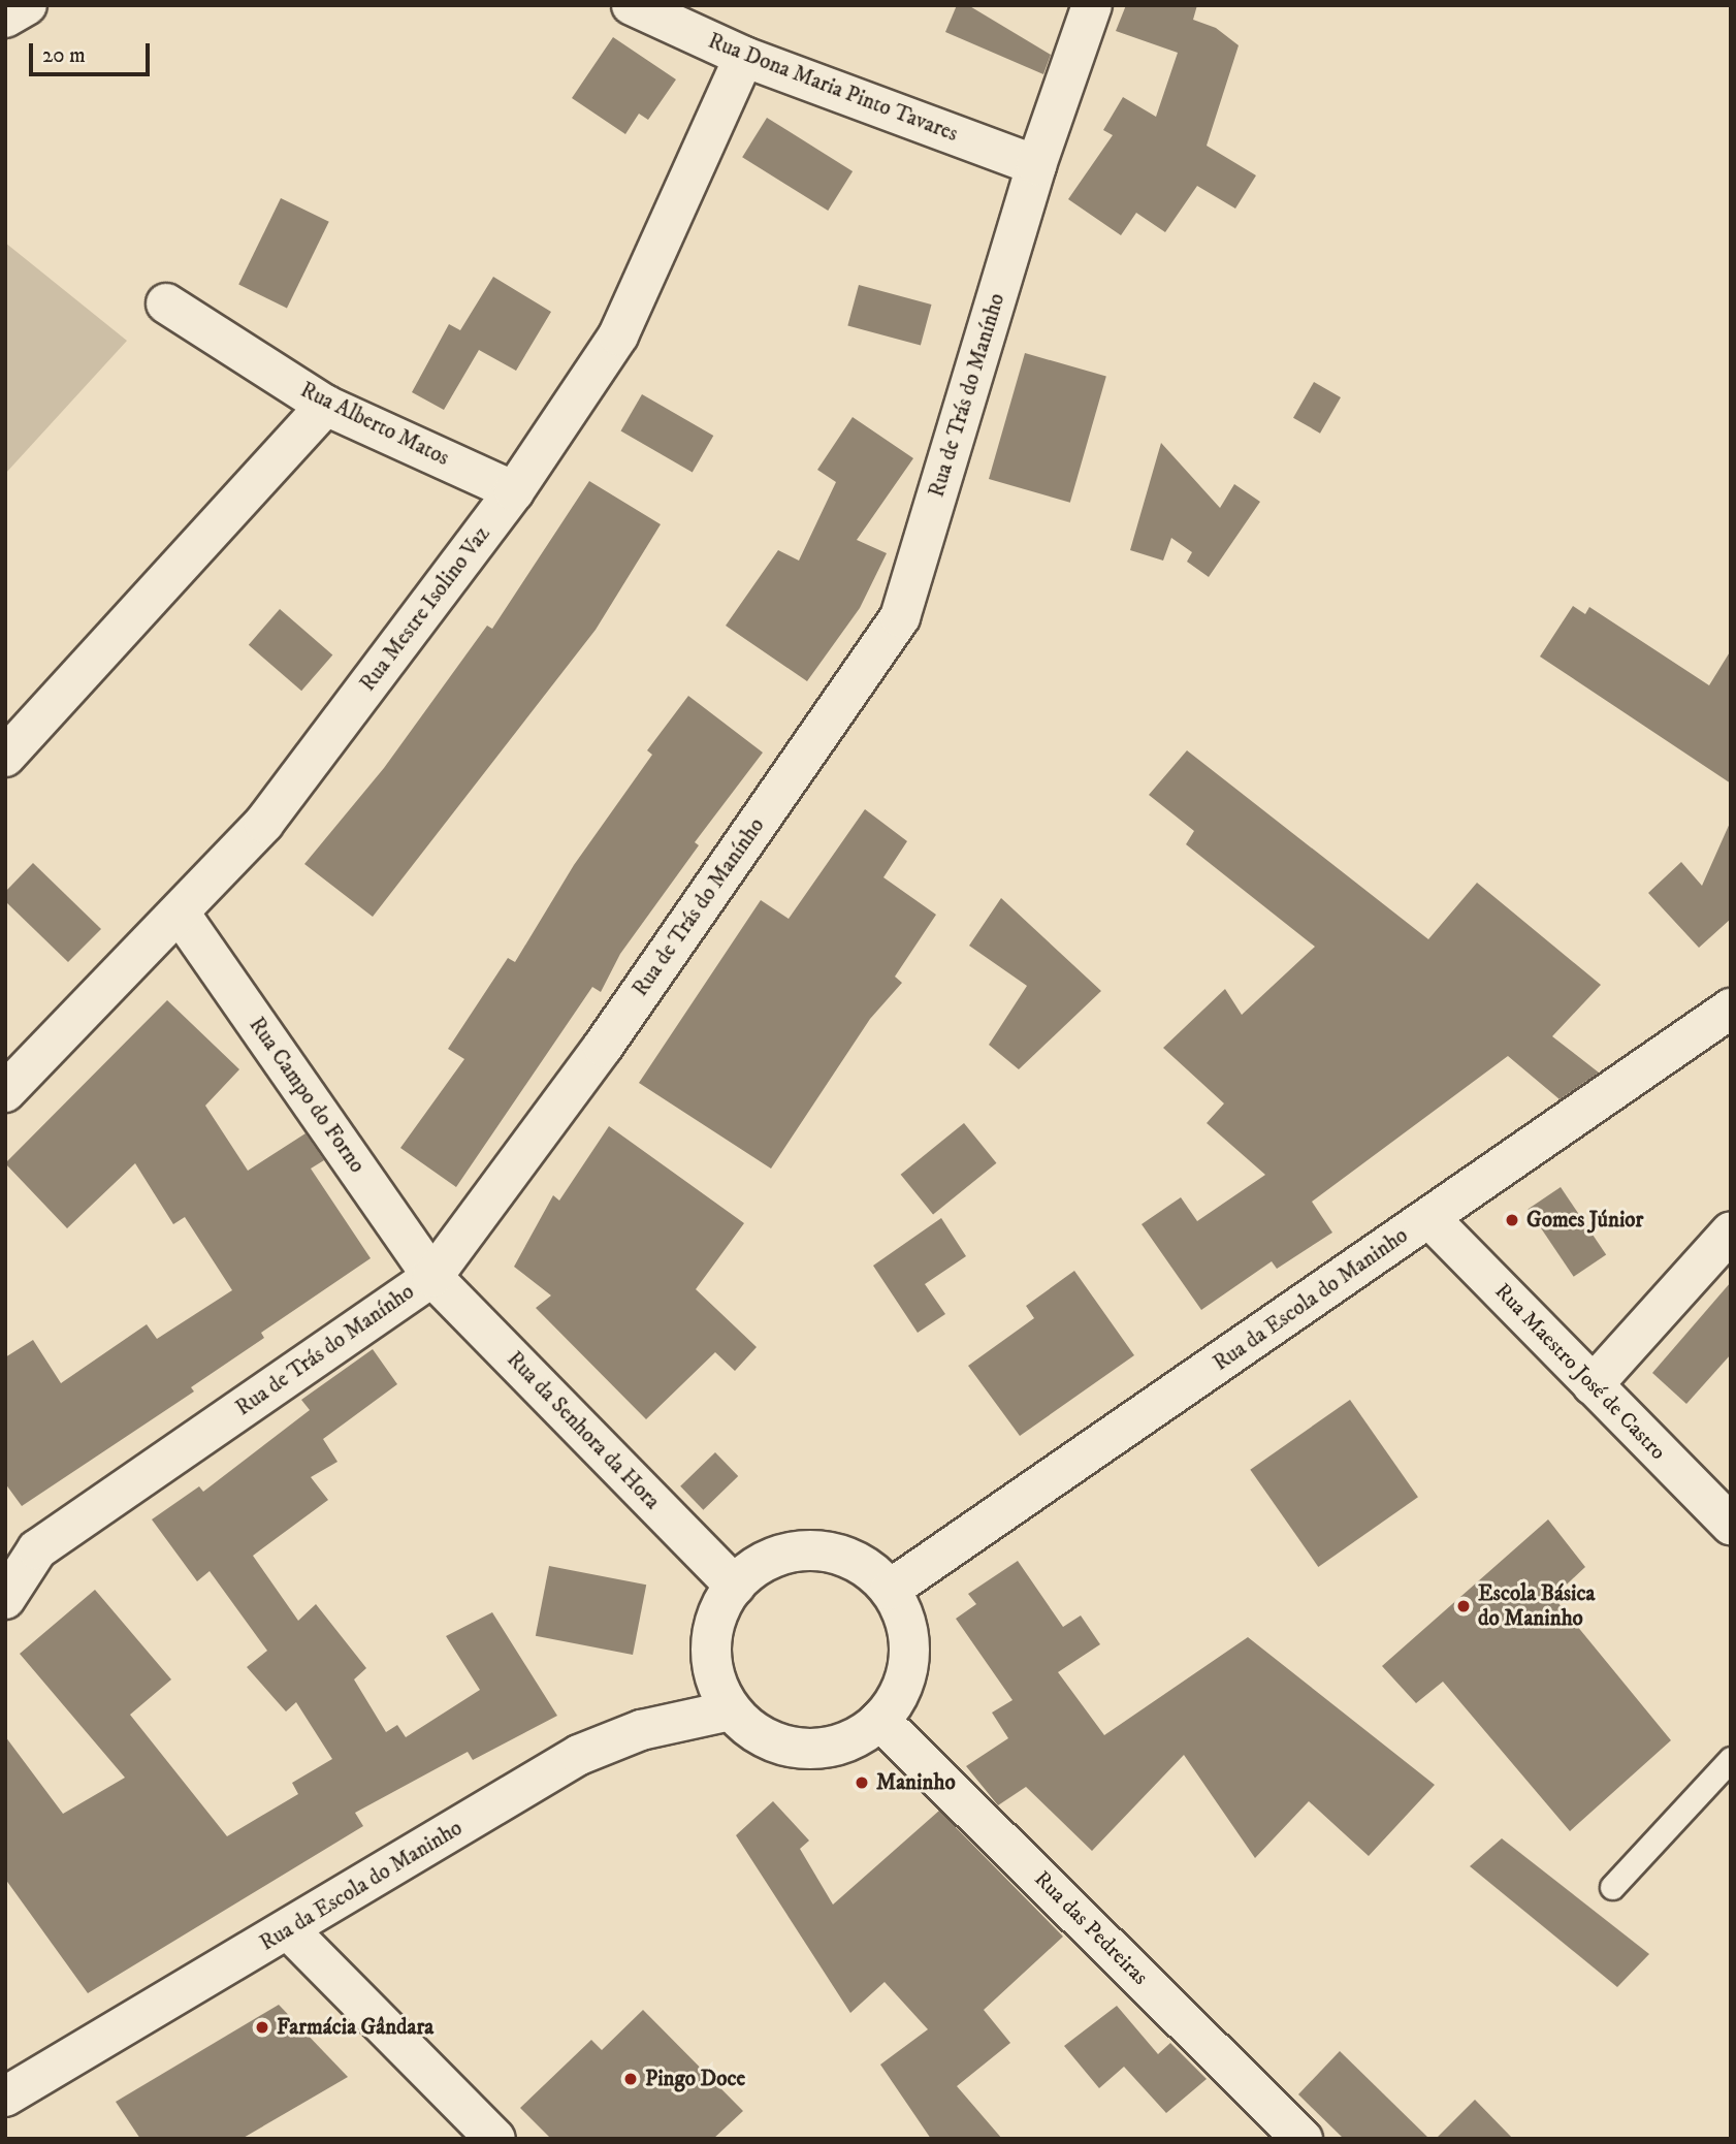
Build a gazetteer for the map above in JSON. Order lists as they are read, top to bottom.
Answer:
{
  "streets": {
    "street": [
      "Rua Dona Maria Pinto Tavares",
      "Rua de Trás do Manínho",
      "Rua Alberto Matos",
      "Rua Mestre Isolino Vaz",
      "Rua Campo do Forno",
      "Rua da Escola do Maninho",
      "Rua Maestro José de Castro",
      "Rua da Senhora da Hora",
      "Rua das Pedreiras"
    ]
  },
  "crossings": [
    ["Rua Dona Maria Pinto Tavares", "Rua de Trás do Manínho"],
    ["Rua Dona Maria Pinto Tavares", "Rua Mestre Isolino Vaz"],
    ["Rua de Trás do Manínho", "Rua Campo do Forno"],
    ["Rua de Trás do Manínho", "Rua da Senhora da Hora"],
    ["Rua Alberto Matos", "Rua Mestre Isolino Vaz"],
    ["Rua Mestre Isolino Vaz", "Rua Campo do Forno"],
    ["Rua Campo do Forno", "Rua da Senhora da Hora"],
    ["Rua da Escola do Maninho", "Rua Maestro José de Castro"],
    ["Rua da Escola do Maninho", "Rua da Senhora da Hora"],
    ["Rua da Escola do Maninho", "Rua das Pedreiras"],
    ["Rua da Senhora da Hora", "Rua das Pedreiras"]
  ],
  "places": [
    "Gomes Júnior",
    "Escola Básica do Maninho",
    "Maninho",
    "Farmácia Gândara",
    "Pingo Doce"
  ],
  "scale_bar": "20 m"
}
